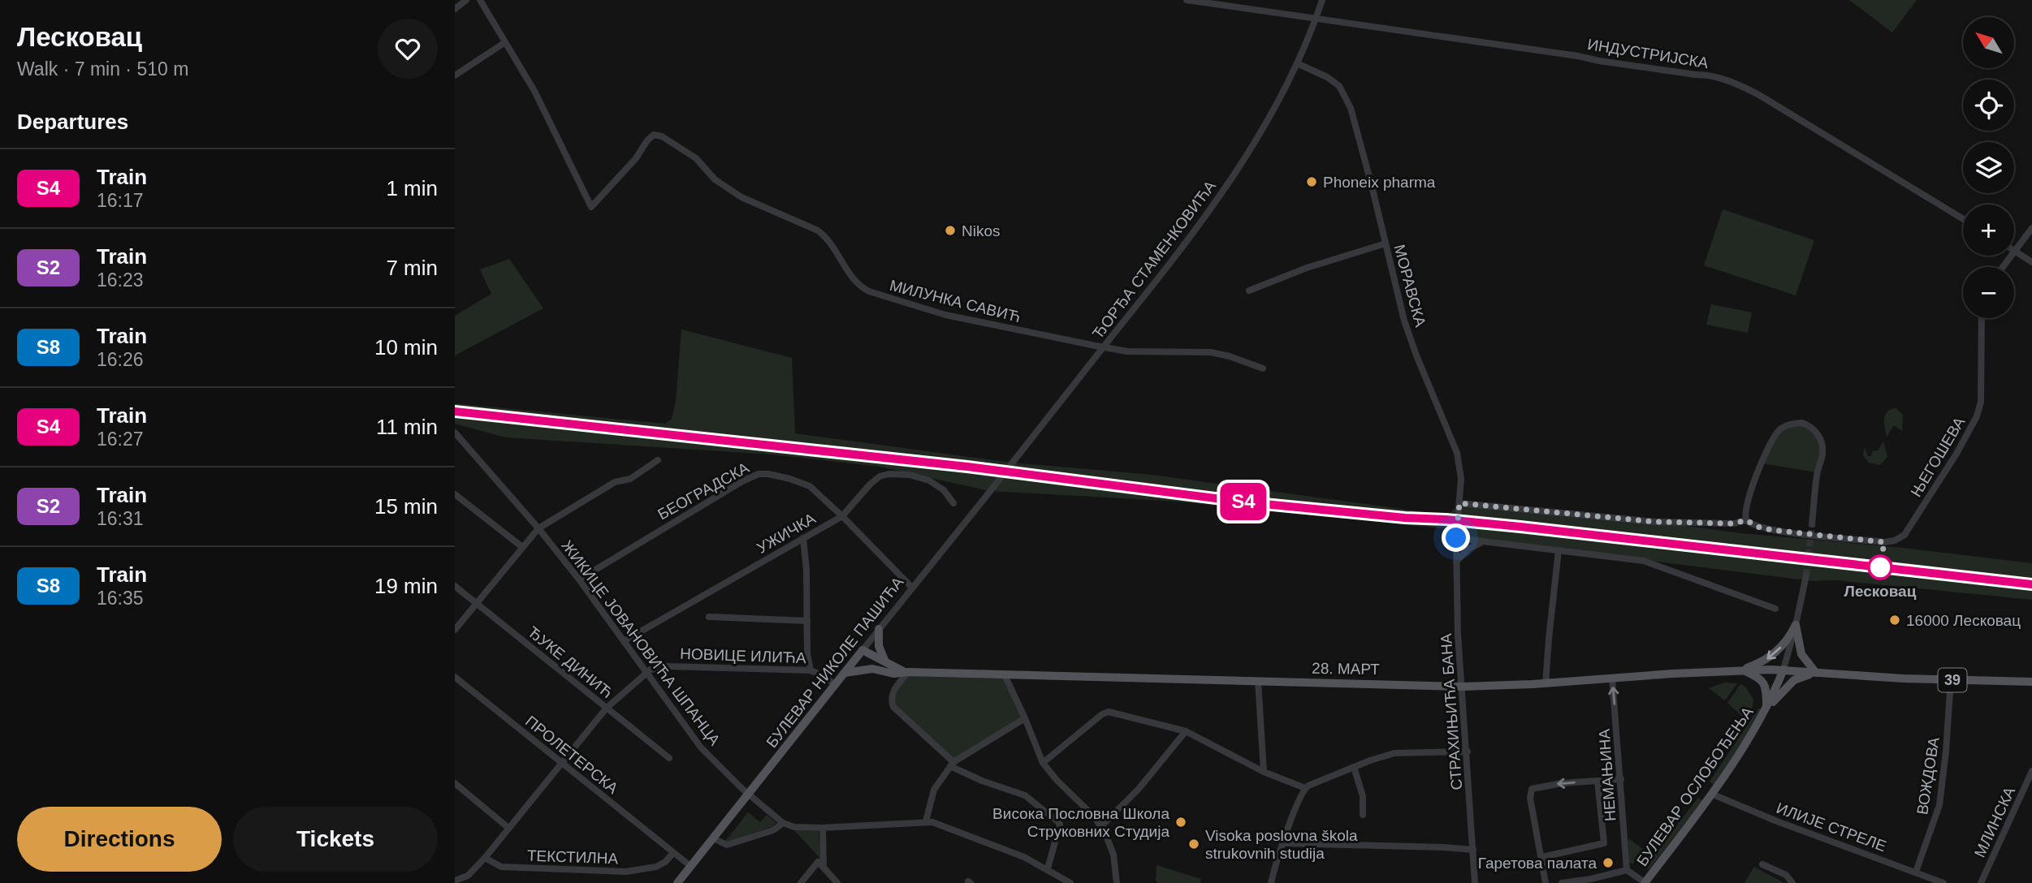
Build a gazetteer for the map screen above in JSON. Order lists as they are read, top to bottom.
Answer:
{
  "streets": {
    "main road": [
      "БУЛЕВАР НИКОЛЕ ПАШИЋА",
      "28. МАРТ",
      "39",
      "БУЛЕВАР ОСЛОБОЂЕЊА"
    ],
    "street": [
      "ИНДУСТРИЈСКА",
      "ЂОРЂА СТАМЕНКОВИЋА",
      "МОРАВСКА",
      "МИЛУНКА САВИЋ",
      "ЊЕГОШЕВА",
      "БЕОГРАДСКА",
      "УЖИЧКА",
      "ЖИКИЦЕ ЈОВАНОВИЋА ШПАНЦА",
      "НОВИЦЕ ИЛИЋА",
      "ЂУКЕ ДИНИЋ",
      "СТРАХИЊИЋА БАНА",
      "ПРОЛЕТЕРСКА",
      "НЕМАЊИНА",
      "ВОЖДОВА",
      "МЛИНСКА",
      "ИЛИЈЕ СТРЕЛЕ",
      "ТЕКСТИЛНА"
    ]
  },
  "crossings": [
    ["ИНДУСТРИЈСКА", "ЂОРЂА СТАМЕНКОВИЋА"],
    ["ЂОРЂА СТАМЕНКОВИЋА", "МОРАВСКА"],
    ["ЂОРЂА СТАМЕНКОВИЋА", "МИЛУНКА САВИЋ"],
    ["ЂОРЂА СТАМЕНКОВИЋА", "БУЛЕВАР НИКОЛЕ ПАШИЋА"],
    ["МОРАВСКА", "СТРАХИЊИЋА БАНА"],
    ["БЕОГРАДСКА", "УЖИЧКА"],
    ["БЕОГРАДСКА", "ЖИКИЦЕ ЈОВАНОВИЋА ШПАНЦА"],
    ["БЕОГРАДСКА", "БУЛЕВАР НИКОЛЕ ПАШИЋА"],
    ["УЖИЧКА", "ЖИКИЦЕ ЈОВАНОВИЋА ШПАНЦА"],
    ["ЖИКИЦЕ ЈОВАНОВИЋА ШПАНЦА", "НОВИЦЕ ИЛИЋА"],
    ["ЖИКИЦЕ ЈОВАНОВИЋА ШПАНЦА", "БУЛЕВАР НИКОЛЕ ПАШИЋА"],
    ["НОВИЦЕ ИЛИЋА", "БУЛЕВАР НИКОЛЕ ПАШИЋА"],
    ["БУЛЕВАР НИКОЛЕ ПАШИЋА", "28. МАРТ"],
    ["28. МАРТ", "39"],
    ["28. МАРТ", "СТРАХИЊИЋА БАНА"],
    ["28. МАРТ", "НЕМАЊИНА"],
    ["28. МАРТ", "БУЛЕВАР ОСЛОБОЂЕЊА"],
    ["39", "ВОЖДОВА"],
    ["39", "БУЛЕВАР ОСЛОБОЂЕЊА"],
    ["ПРОЛЕТЕРСКА", "ТЕКСТИЛНА"],
    ["ВОЖДОВА", "ИЛИЈЕ СТРЕЛЕ"],
    ["БУЛЕВАР ОСЛОБОЂЕЊА", "ИЛИЈЕ СТРЕЛЕ"]
  ],
  "one_way": ["НЕМАЊИНА"],
  "places": [
    "Phoneix pharma",
    "Nikos",
    "Лесковац",
    "16000 Лесковац",
    "Висока Пословна Школа Струковних Студија",
    "Visoka poslovna škola strukovnih studija",
    "Гаретова палата"
  ],
  "north": "top left",
  "page": {
    "heading": [
      ["Лесковац", "Walk · 7 min · 510 m"],
      "Departures"
    ],
    "on_map": "S4",
    "map_buttons": ["+", "−"],
    "list": [
      {
        "mark": "S4",
        "name": "Train",
        "note": "16:17",
        "value": "1 min"
      },
      {
        "mark": "S2",
        "name": "Train",
        "note": "16:23",
        "value": "7 min"
      },
      {
        "mark": "S8",
        "name": "Train",
        "note": "16:26",
        "value": "10 min"
      },
      {
        "mark": "S4",
        "name": "Train",
        "note": "16:27",
        "value": "11 min"
      },
      {
        "mark": "S2",
        "name": "Train",
        "note": "16:31",
        "value": "15 min"
      },
      {
        "mark": "S8",
        "name": "Train",
        "note": "16:35",
        "value": "19 min"
      }
    ],
    "buttons": ["Directions", "Tickets"]
  }
}
